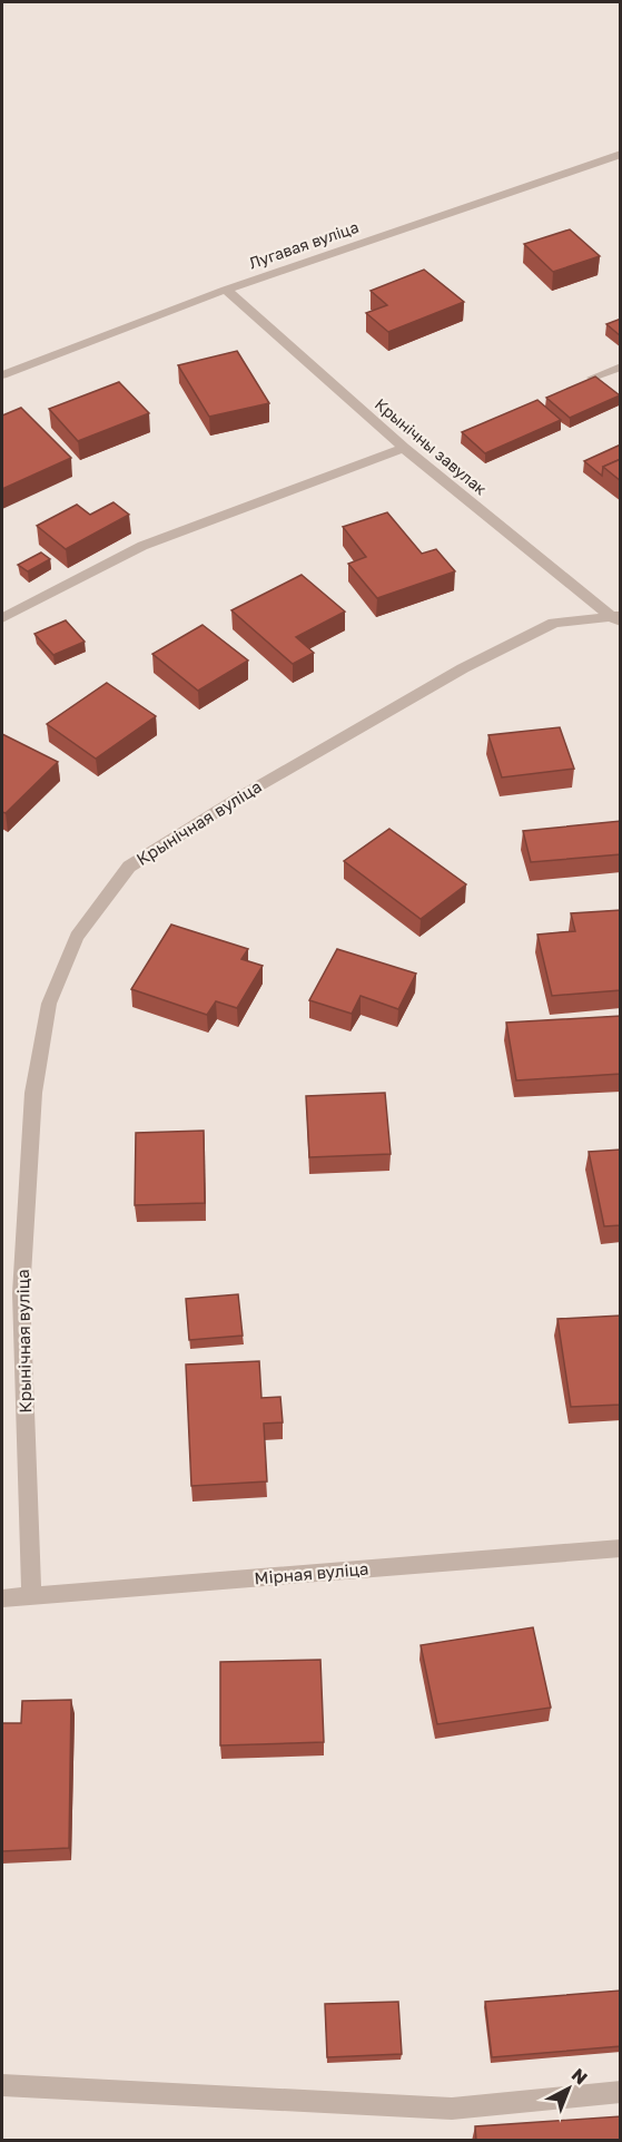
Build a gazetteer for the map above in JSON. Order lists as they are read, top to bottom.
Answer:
{
  "streets": {
    "street": [
      "Лугавая вуліца",
      "Крынічны завулак",
      "Крынічная вуліца",
      "Мірная вуліца"
    ]
  },
  "crossings": [
    ["Лугавая вуліца", "Крынічны завулак"],
    ["Крынічны завулак", "Крынічная вуліца"],
    ["Крынічная вуліца", "Мірная вуліца"]
  ],
  "north": "top right"
}
